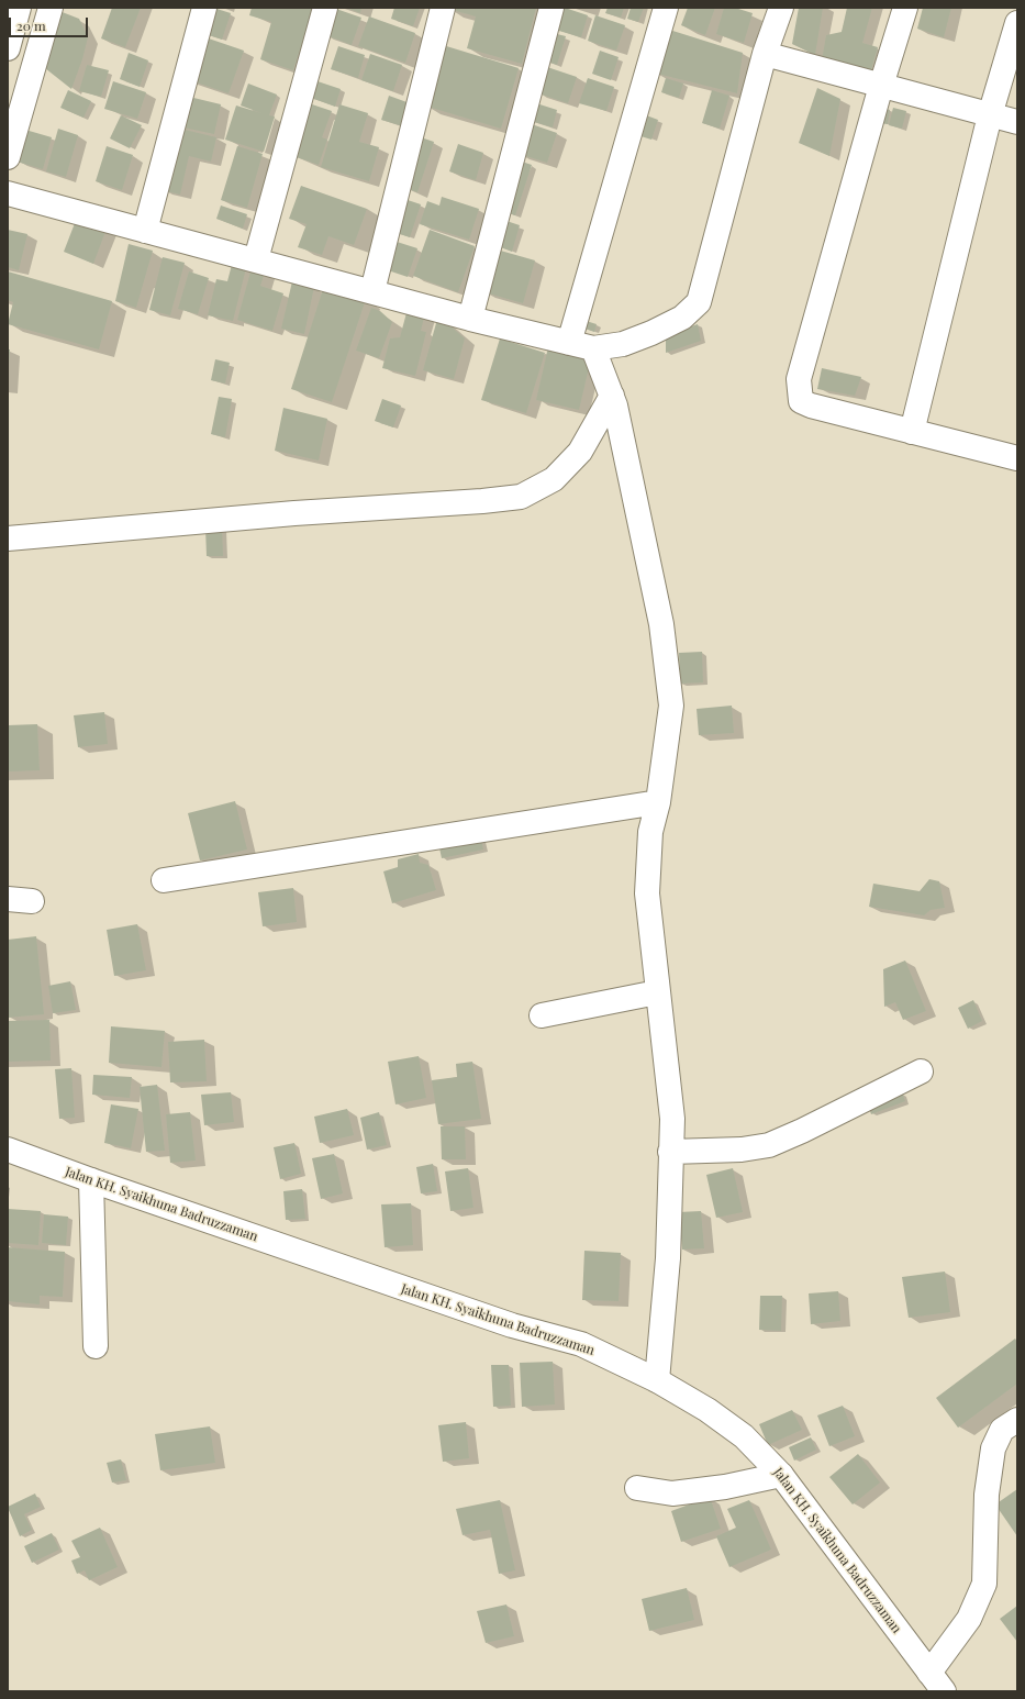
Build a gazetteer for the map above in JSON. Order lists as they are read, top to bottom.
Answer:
{
  "streets": {
    "street": ["Jalan KH. Syaikhuna Badruzzaman"]
  },
  "scale_bar": "20 m"
}
